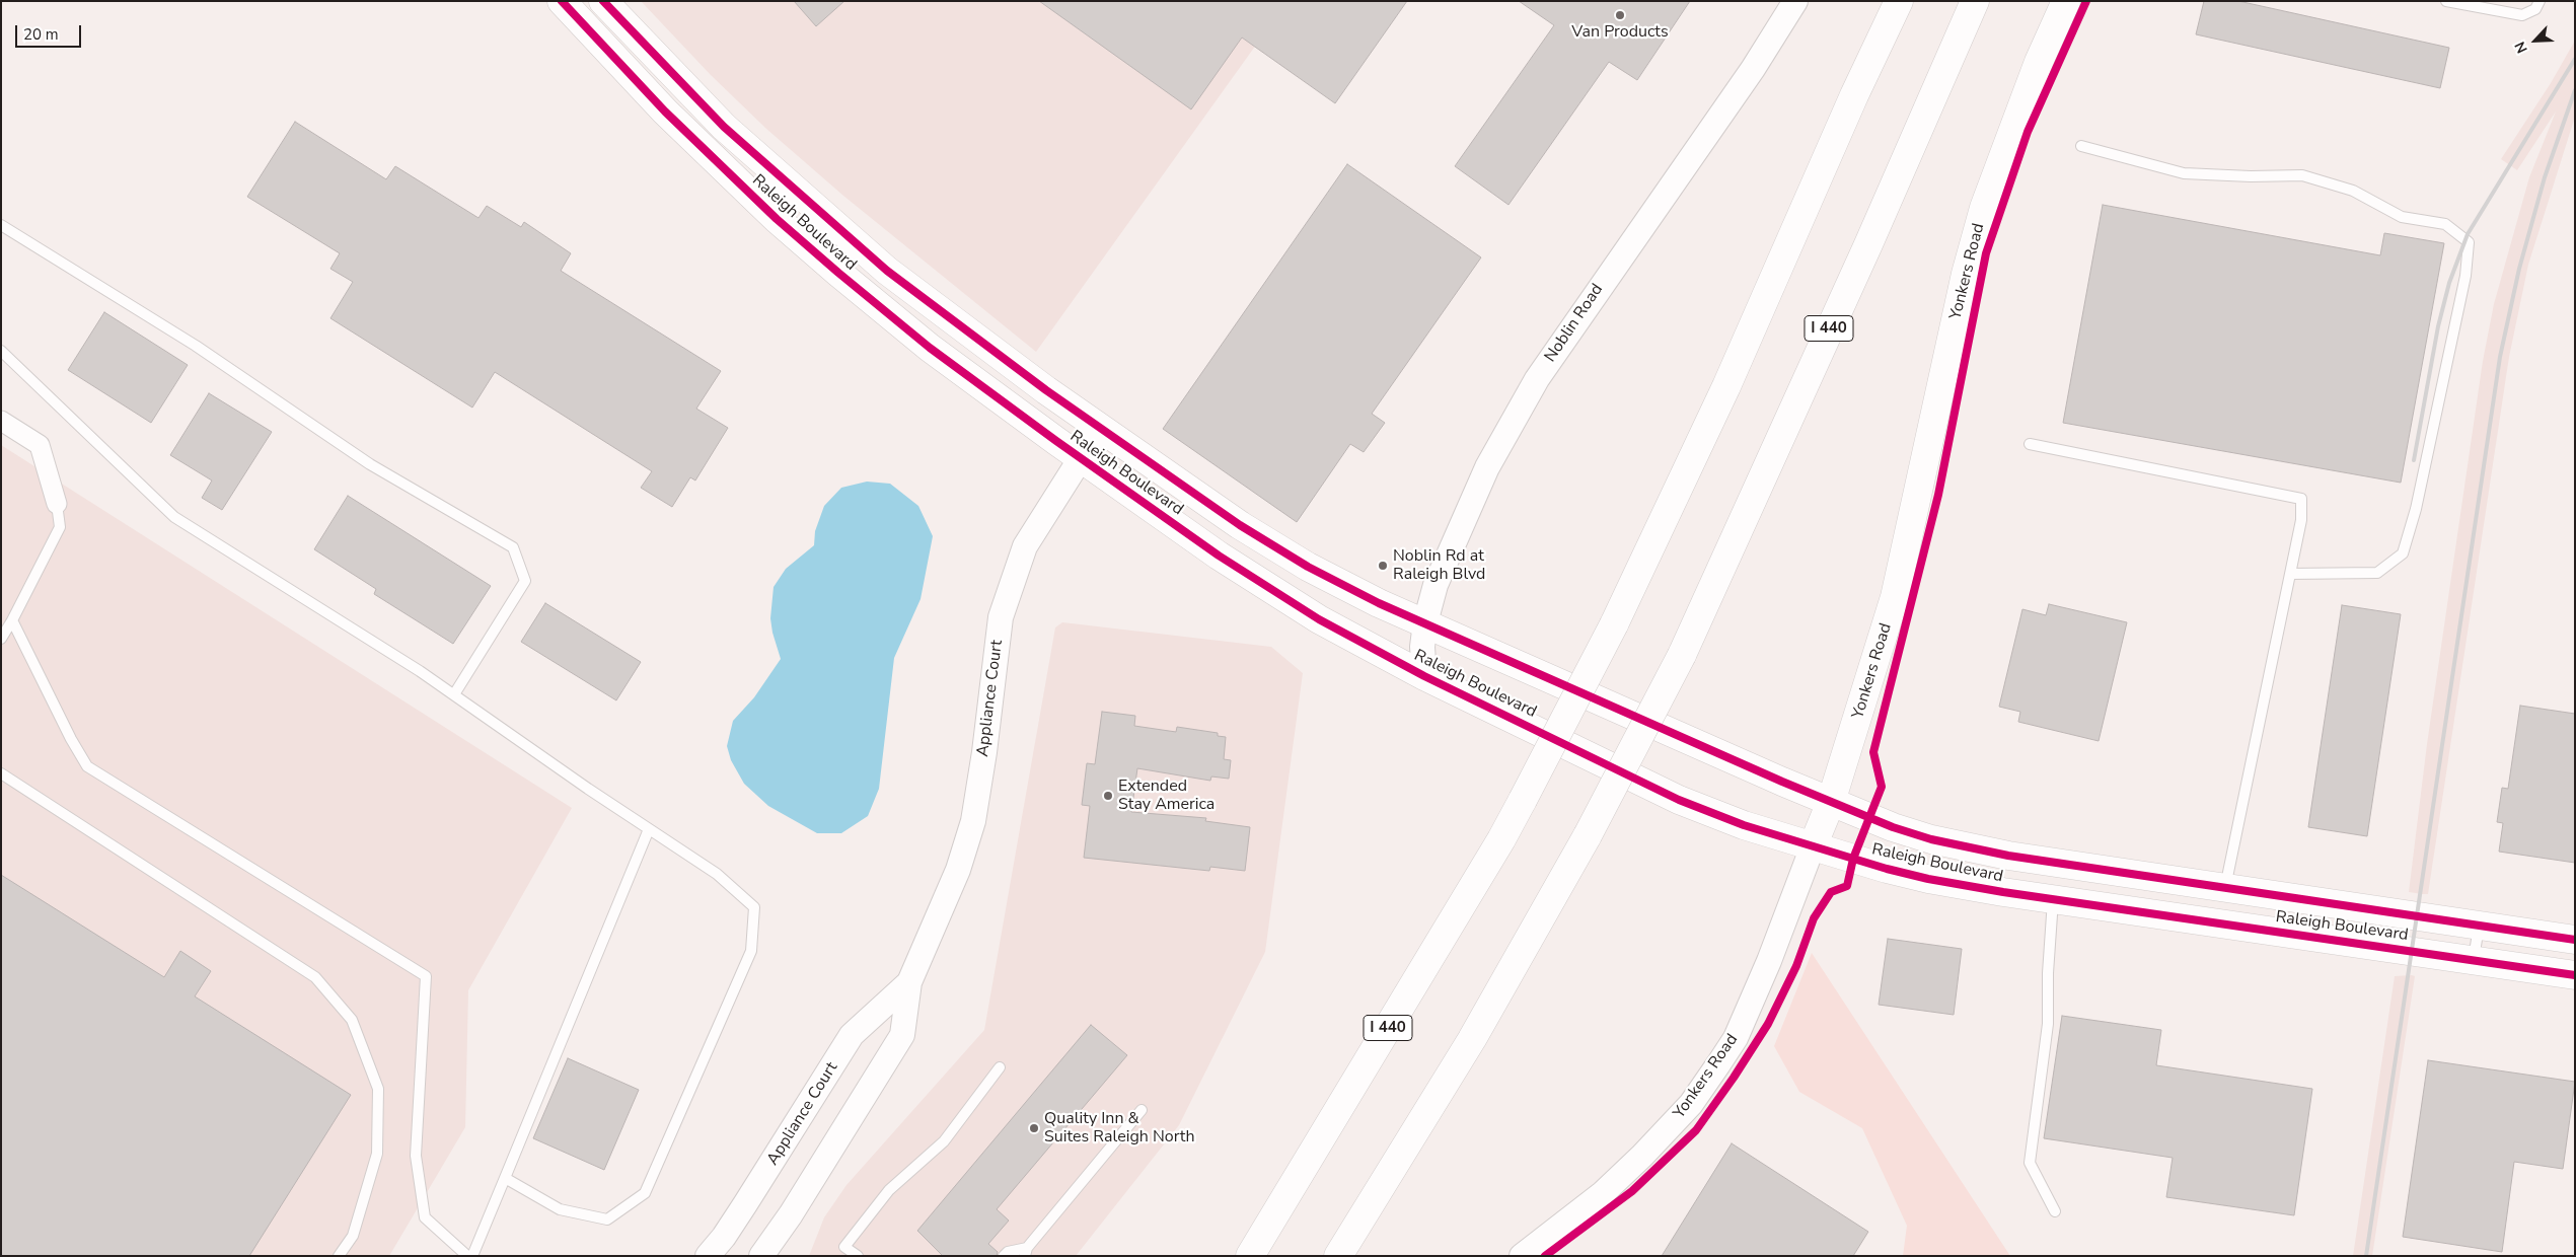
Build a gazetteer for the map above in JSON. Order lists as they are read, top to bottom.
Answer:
{
  "streets": {
    "main road": ["Raleigh Boulevard", "Yonkers Road", "I 440"],
    "street": ["Noblin Road", "Appliance Court"]
  },
  "crossings": [
    ["Raleigh Boulevard", "Yonkers Road"],
    ["Raleigh Boulevard", "Noblin Road"],
    ["Raleigh Boulevard", "Appliance Court"]
  ],
  "places": [
    "Van Products",
    "Noblin Rd at Raleigh Blvd",
    "Extended Stay America",
    "Quality Inn & Suites Raleigh North"
  ],
  "scale_bar": "20 m",
  "north": "bottom left"
}
